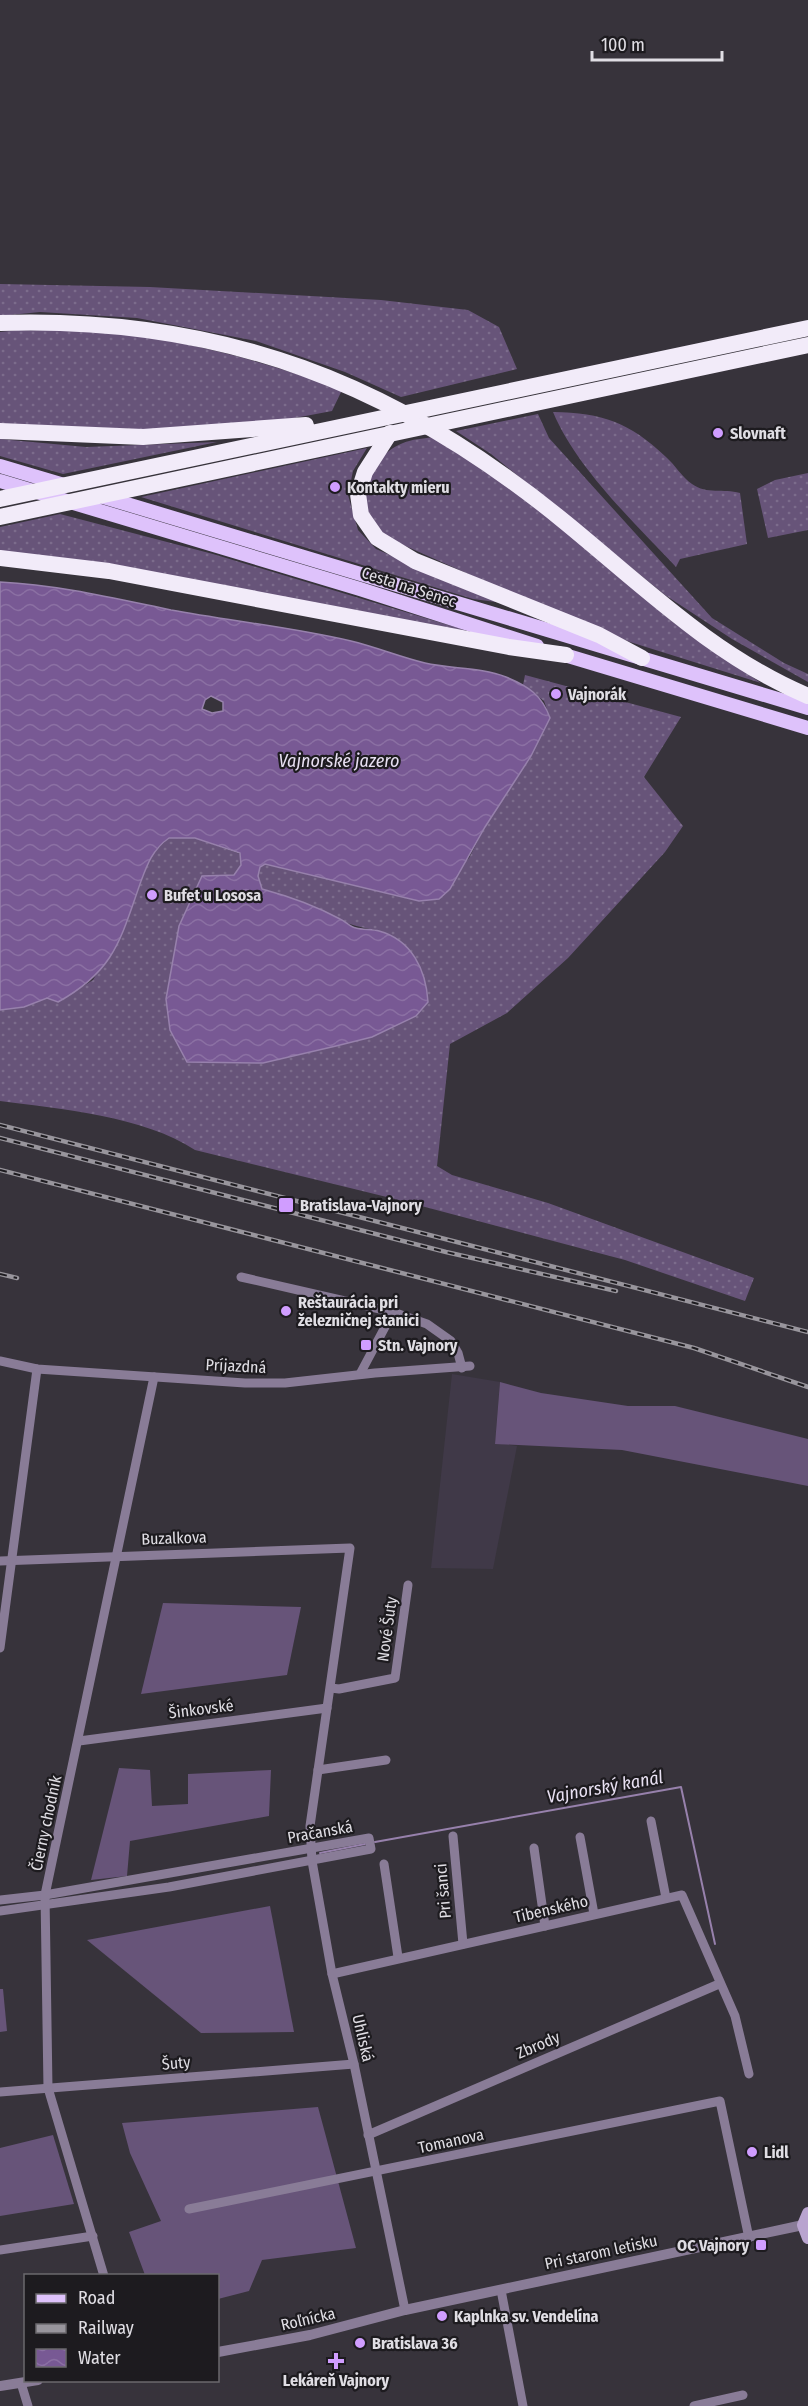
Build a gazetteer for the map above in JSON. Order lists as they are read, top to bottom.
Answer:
{
  "streets": {
    "main road": ["Cesta na Senec", "Pri starom letisku"],
    "street": [
      "Príjazdná",
      "Buzalkova",
      "Nové Šuty",
      "Šinkovské",
      "Čierny chodník",
      "Pračanská",
      "Pri šanci",
      "Tibenského",
      "Uhliská",
      "Zbrody",
      "Šuty",
      "Tomanova",
      "Roľnícka"
    ]
  },
  "crossings": [
    ["Príjazdná", "Čierny chodník"],
    ["Buzalkova", "Čierny chodník"],
    ["Buzalkova", "Uhliská"],
    ["Nové Šuty", "Uhliská"],
    ["Šinkovské", "Čierny chodník"],
    ["Šinkovské", "Uhliská"],
    ["Čierny chodník", "Pračanská"],
    ["Čierny chodník", "Šuty"],
    ["Pračanská", "Uhliská"],
    ["Pri šanci", "Tibenského"],
    ["Tibenského", "Uhliská"],
    ["Uhliská", "Zbrody"],
    ["Uhliská", "Šuty"],
    ["Uhliská", "Tomanova"],
    ["Uhliská", "Pri starom letisku"],
    ["Uhliská", "Roľnícka"],
    ["Tomanova", "Pri starom letisku"],
    ["Pri starom letisku", "Roľnícka"]
  ],
  "water": ["Vajnorské jazero", "Vajnorský kanál"],
  "places": {
    "other": [
      "Slovnaft",
      "Kontakty mieru",
      "Vajnorák",
      "Bufet u Lososa",
      "Reštaurácia pri železničnej stanici",
      "Lidl",
      "Kaplnka sv. Vendelína",
      "Bratislava 36"
    ],
    "transit": ["Bratislava-Vajnory", "Stn. Vajnory", "OC Vajnory"],
    "health": ["Lekáreň Vajnory"]
  },
  "legend": ["Road", "Railway", "Water"],
  "scale_bar": "100 m"
}
